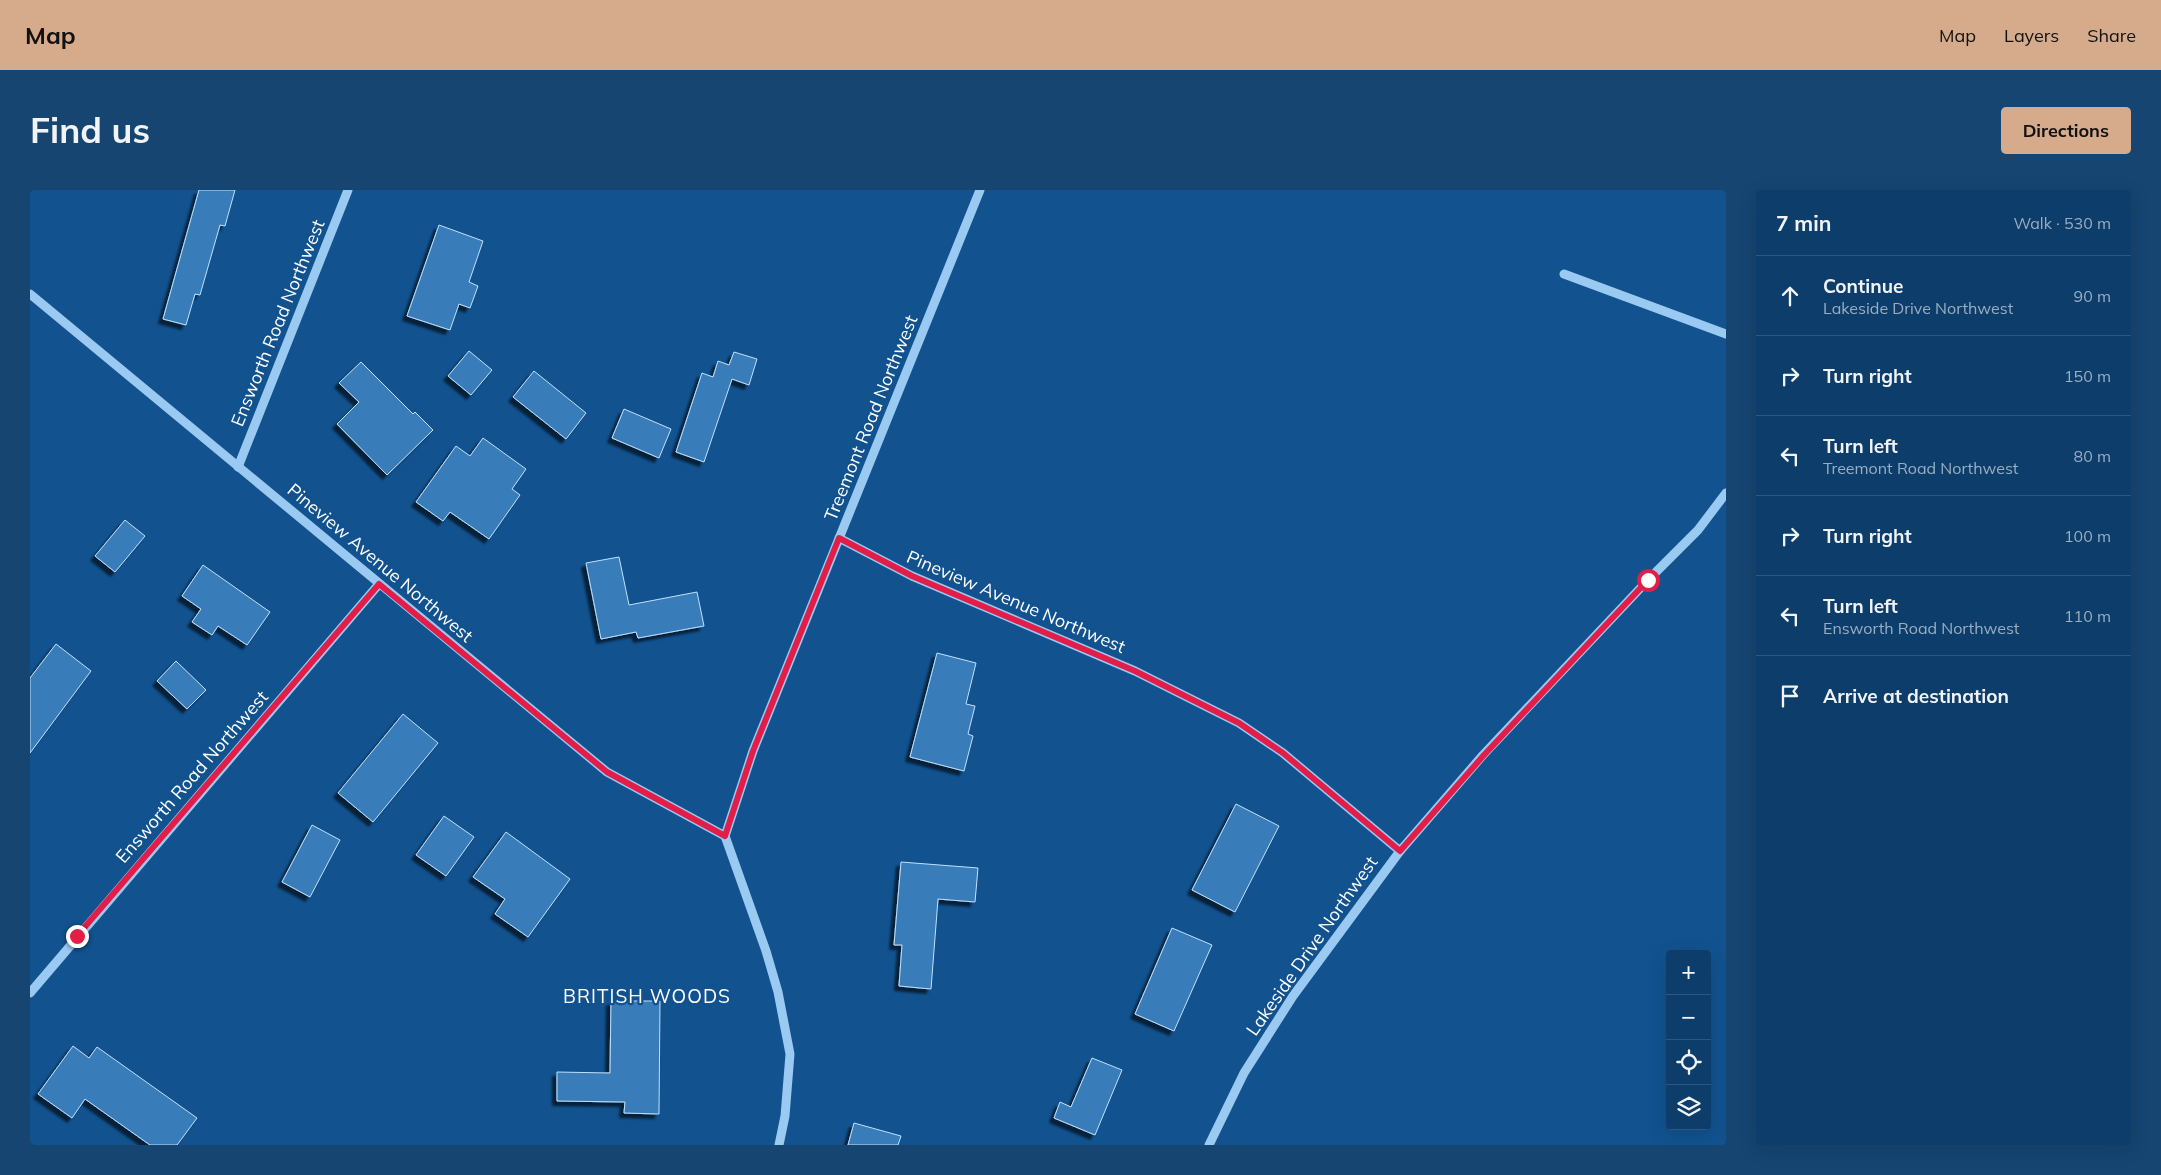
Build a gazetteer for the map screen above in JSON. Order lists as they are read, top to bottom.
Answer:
{
  "streets": {
    "street": [
      "Ensworth Road Northwest",
      "Treemont Road Northwest",
      "Pineview Avenue Northwest",
      "Lakeside Drive Northwest"
    ]
  },
  "crossings": [
    ["Ensworth Road Northwest", "Pineview Avenue Northwest"],
    ["Treemont Road Northwest", "Pineview Avenue Northwest"],
    ["Pineview Avenue Northwest", "Lakeside Drive Northwest"]
  ],
  "districts": ["BRITISH WOODS"],
  "page": {
    "header": "Map",
    "nav": ["Map", "Layers", "Share"],
    "buttons": "Directions",
    "title": "Find us",
    "heading": ["7 min", "Walk · 530 m"],
    "list": [
      ["Continue", "Lakeside Drive Northwest", "90 m"],
      ["Turn right", "150 m"],
      ["Turn left", "Treemont Road Northwest", "80 m"],
      ["Turn right", "100 m"],
      ["Turn left", "Ensworth Road Northwest", "110 m"],
      "Arrive at destination"
    ],
    "map_buttons": ["+", "−"]
  }
}
